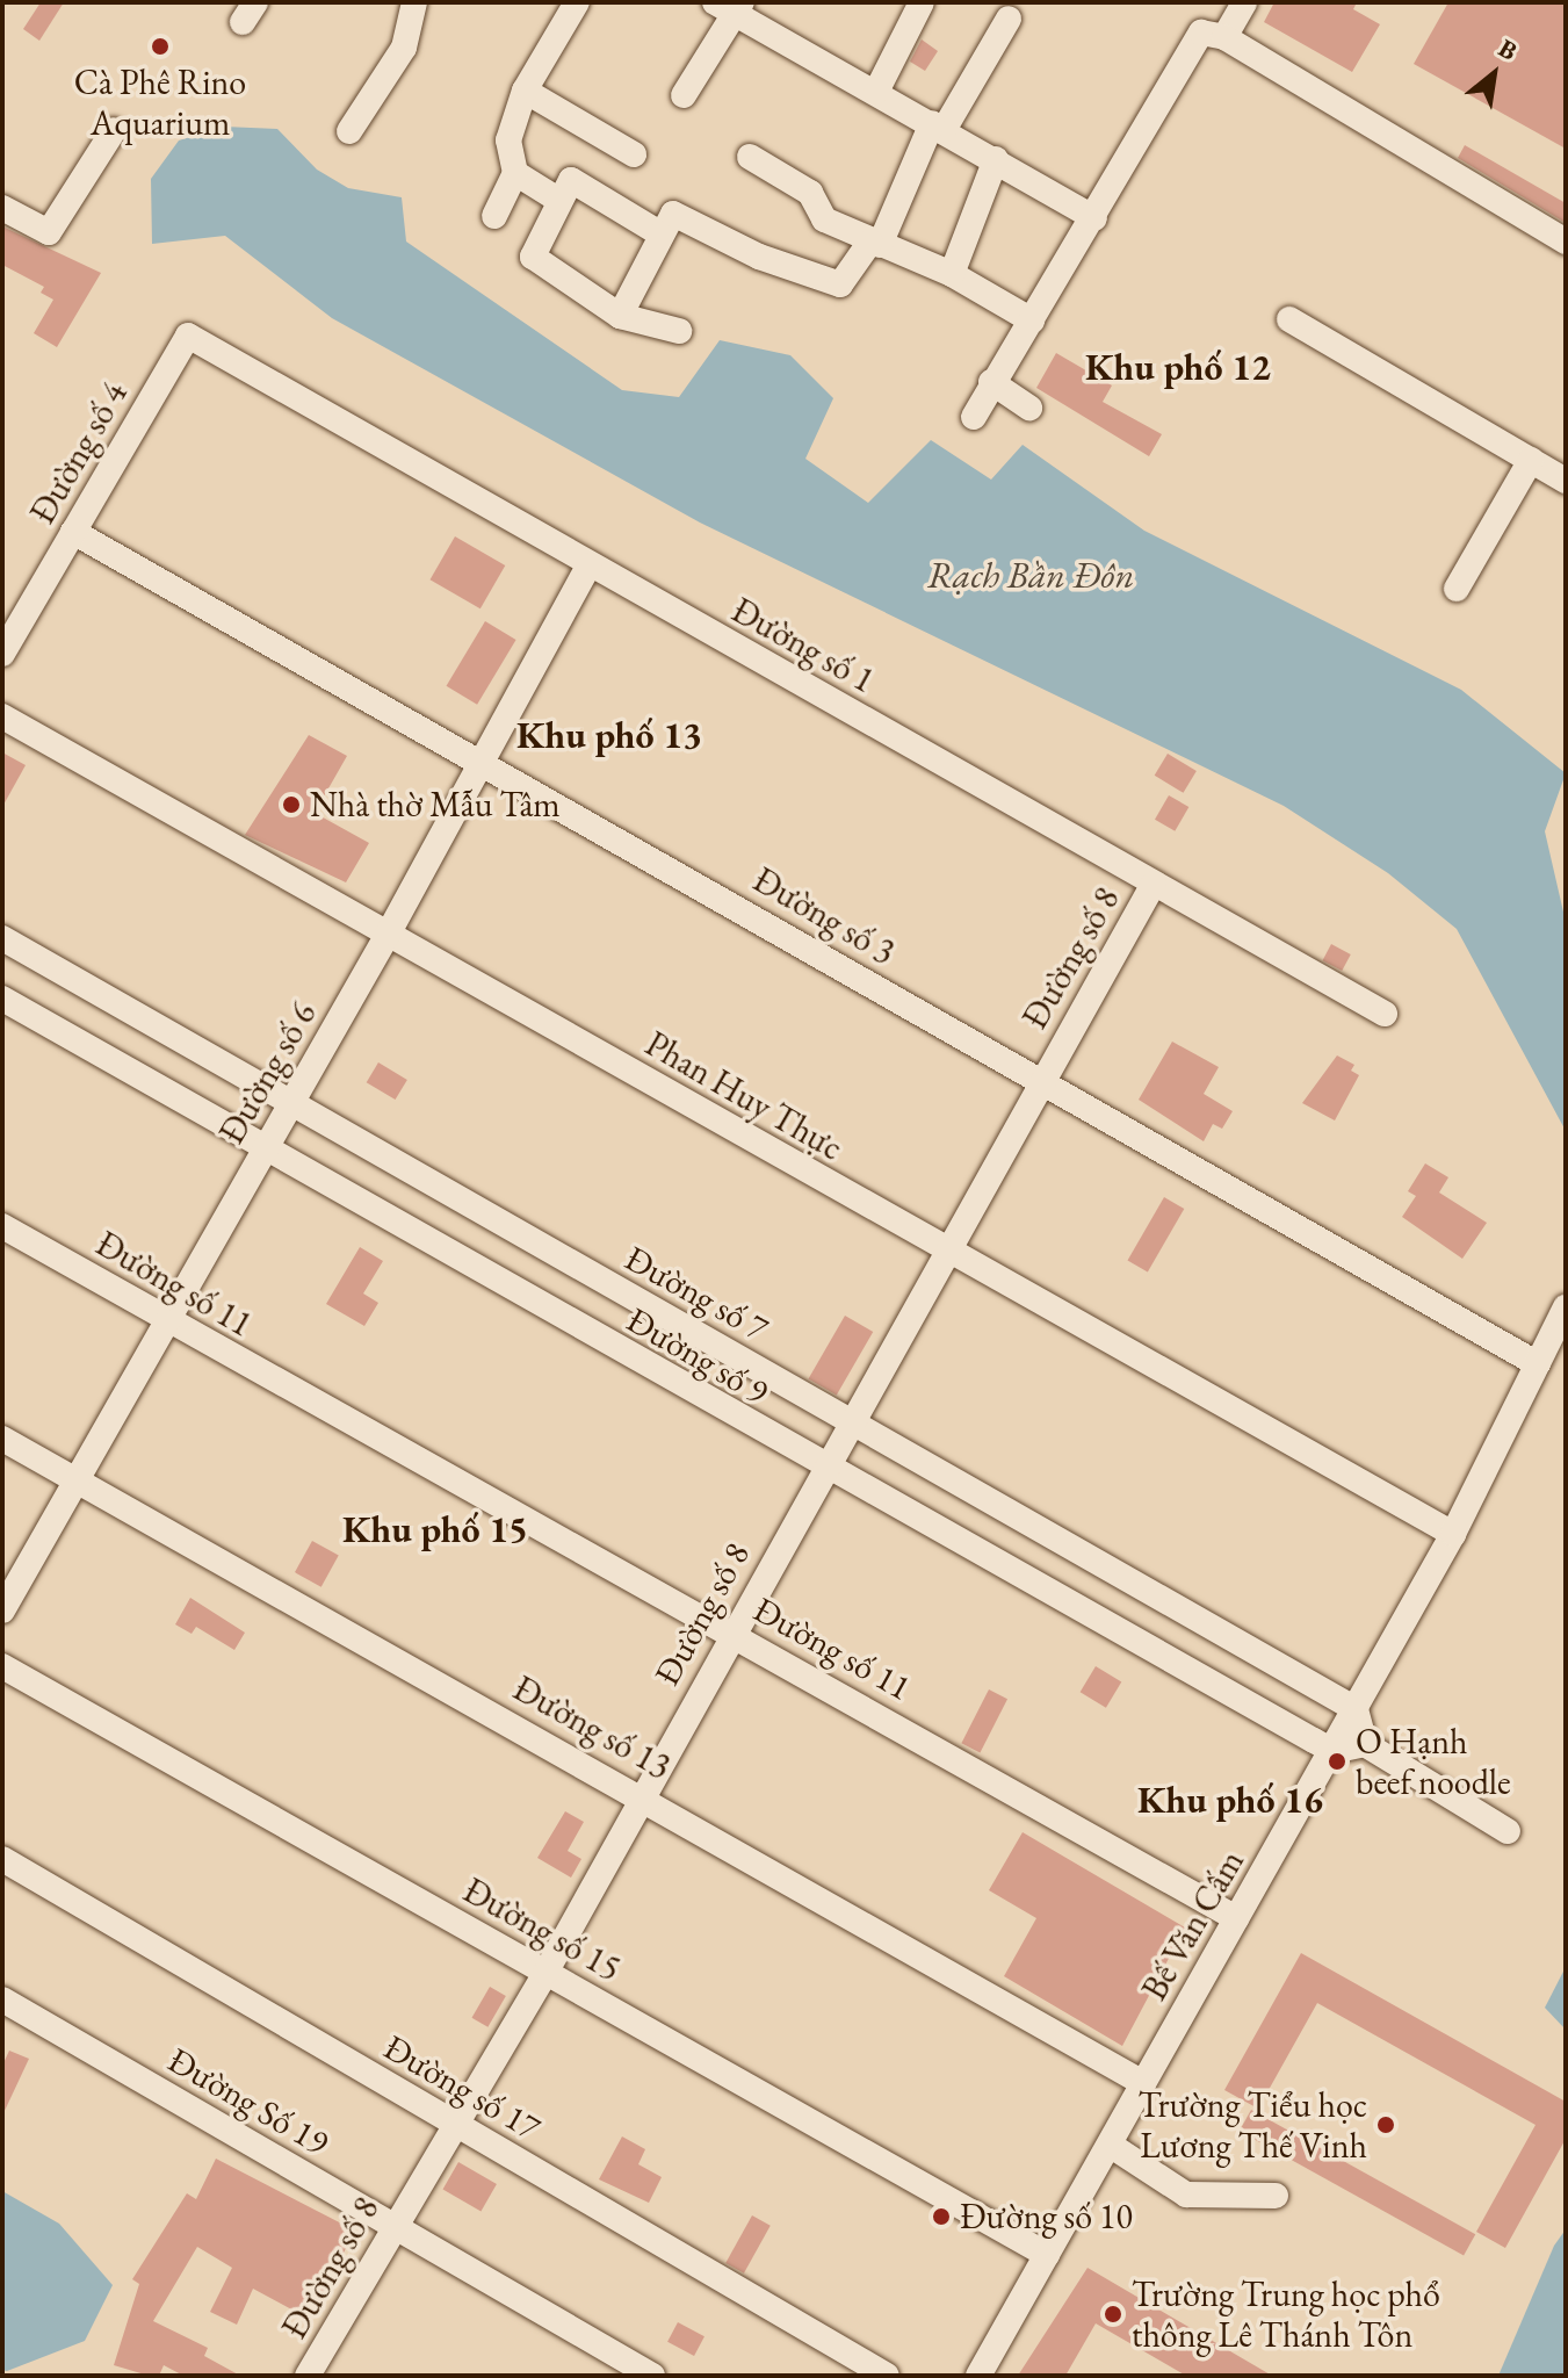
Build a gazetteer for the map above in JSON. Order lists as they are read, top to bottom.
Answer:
{
  "streets": {
    "street": [
      "Đường số 4",
      "Đường số 1",
      "Đường số 3",
      "Đường số 8",
      "Đường số 6",
      "Phan Huy Thực",
      "Đường số 11",
      "Đường số 7",
      "Đường số 9",
      "Đường số 13",
      "Bế Văn Cấm",
      "Đường số 15",
      "Đường số 17",
      "Đường Số 19"
    ]
  },
  "crossings": [
    ["Đường số 4", "Đường số 1"],
    ["Đường số 4", "Đường số 3"],
    ["Đường số 1", "Đường số 8"],
    ["Đường số 1", "Đường số 6"],
    ["Đường số 3", "Đường số 8"],
    ["Đường số 3", "Đường số 6"],
    ["Đường số 3", "Bế Văn Cấm"],
    ["Đường số 8", "Phan Huy Thực"],
    ["Đường số 8", "Đường số 11"],
    ["Đường số 8", "Đường số 7"],
    ["Đường số 8", "Đường số 9"],
    ["Đường số 8", "Đường số 13"],
    ["Đường số 8", "Đường số 15"],
    ["Đường số 8", "Đường số 17"],
    ["Đường số 8", "Đường Số 19"],
    ["Đường số 6", "Phan Huy Thực"],
    ["Đường số 6", "Đường số 11"],
    ["Đường số 6", "Đường số 7"],
    ["Đường số 6", "Đường số 9"],
    ["Đường số 6", "Đường số 13"],
    ["Phan Huy Thực", "Bế Văn Cấm"],
    ["Đường số 11", "Bế Văn Cấm"],
    ["Đường số 7", "Bế Văn Cấm"],
    ["Đường số 9", "Bế Văn Cấm"],
    ["Đường số 13", "Bế Văn Cấm"],
    ["Bế Văn Cấm", "Đường số 15"]
  ],
  "districts": [
    "Khu phố 12",
    "Khu phố 13",
    "Khu phố 15",
    "Khu phố 16"
  ],
  "water": ["Rạch Bần Đôn"],
  "places": [
    "Cà Phê Rino Aquarium",
    "Nhà thờ Mẫu Tâm",
    "O Hạnh beef noodle",
    "Trường Tiểu học Lương Thế Vinh",
    "Đường số 10",
    "Trường Trung học phổ thông Lê Thánh Tôn"
  ],
  "north": "top right"
}
